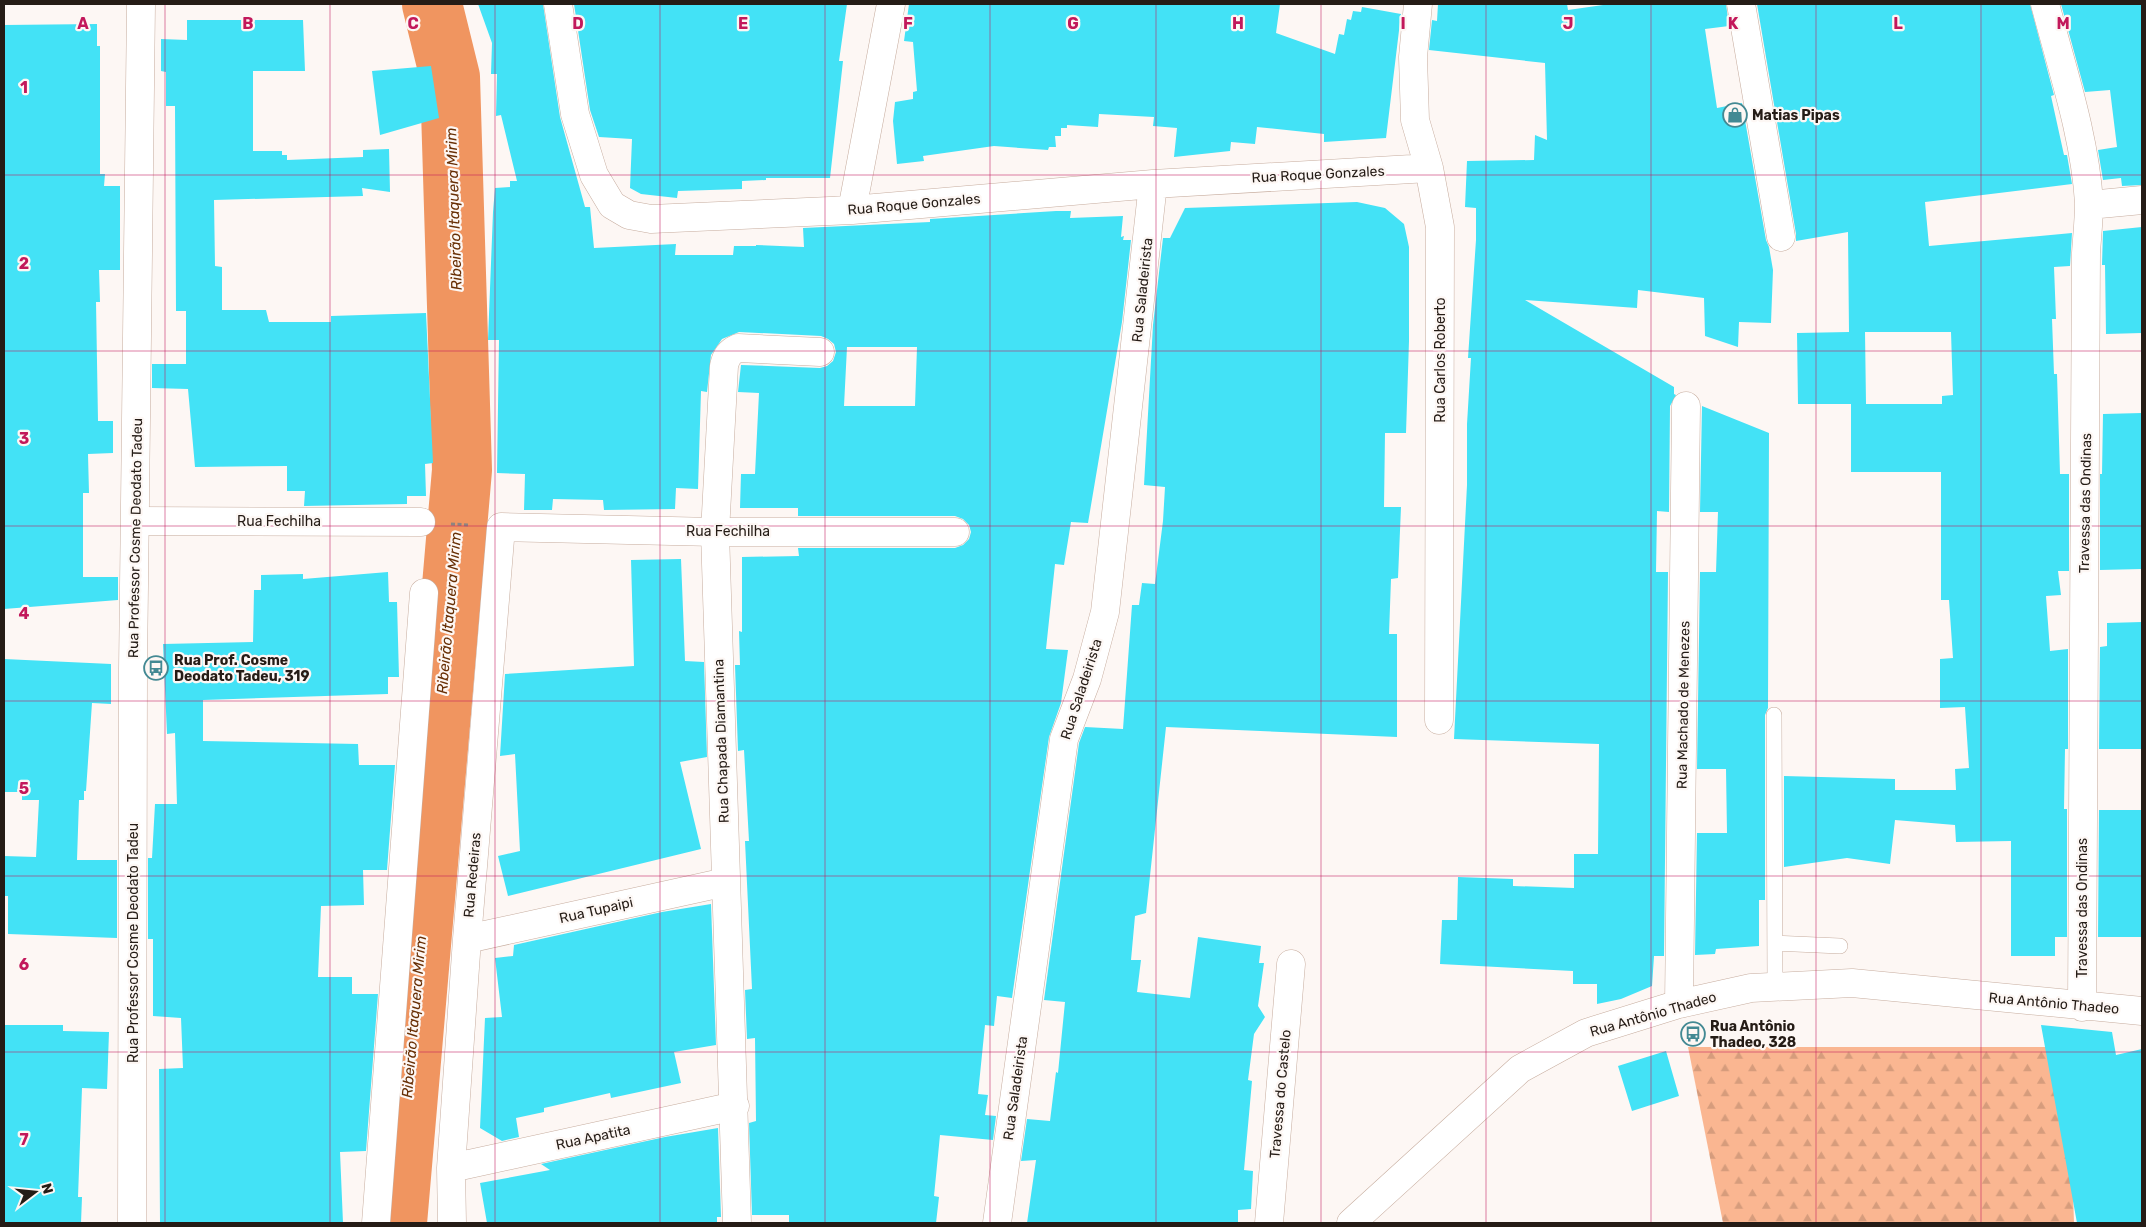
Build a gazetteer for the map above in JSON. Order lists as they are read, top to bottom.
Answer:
{
  "streets": {
    "street": [
      "Rua Roque Gonzales",
      "Rua Saladeirista",
      "Rua Carlos Roberto",
      "Travessa das Ondinas",
      "Rua Fechilha",
      "Rua Professor Cosme Deodato Tadeu",
      "Rua Machado de Menezes",
      "Rua Chapada Diamantina",
      "Rua Redeiras",
      "Rua Tupaipi",
      "Rua Antônio Thadeo",
      "Travessa do Castelo",
      "Rua Apatita"
    ]
  },
  "crossings": [
    ["Rua Roque Gonzales", "Rua Saladeirista"],
    ["Rua Roque Gonzales", "Rua Carlos Roberto"],
    ["Travessa das Ondinas", "Rua Antônio Thadeo"],
    ["Rua Fechilha", "Rua Professor Cosme Deodato Tadeu"],
    ["Rua Fechilha", "Rua Chapada Diamantina"],
    ["Rua Fechilha", "Rua Redeiras"],
    ["Rua Machado de Menezes", "Rua Antônio Thadeo"],
    ["Rua Chapada Diamantina", "Rua Tupaipi"],
    ["Rua Chapada Diamantina", "Rua Apatita"],
    ["Rua Redeiras", "Rua Tupaipi"],
    ["Rua Redeiras", "Rua Apatita"]
  ],
  "water": ["Ribeirão Itaquera Mirim"],
  "places": {
    "shop": ["Matias Pipas"],
    "bus stop": ["Rua Prof. Cosme Deodato Tadeu, 319", "Rua Antônio Thadeo, 328"]
  },
  "north": "right",
  "grid": {
    "columns": [
      "A",
      "B",
      "C",
      "D",
      "E",
      "F",
      "G",
      "H",
      "I",
      "J",
      "K",
      "L",
      "M"
    ],
    "rows": [
      "1",
      "2",
      "3",
      "4",
      "5",
      "6",
      "7"
    ]
  }
}
